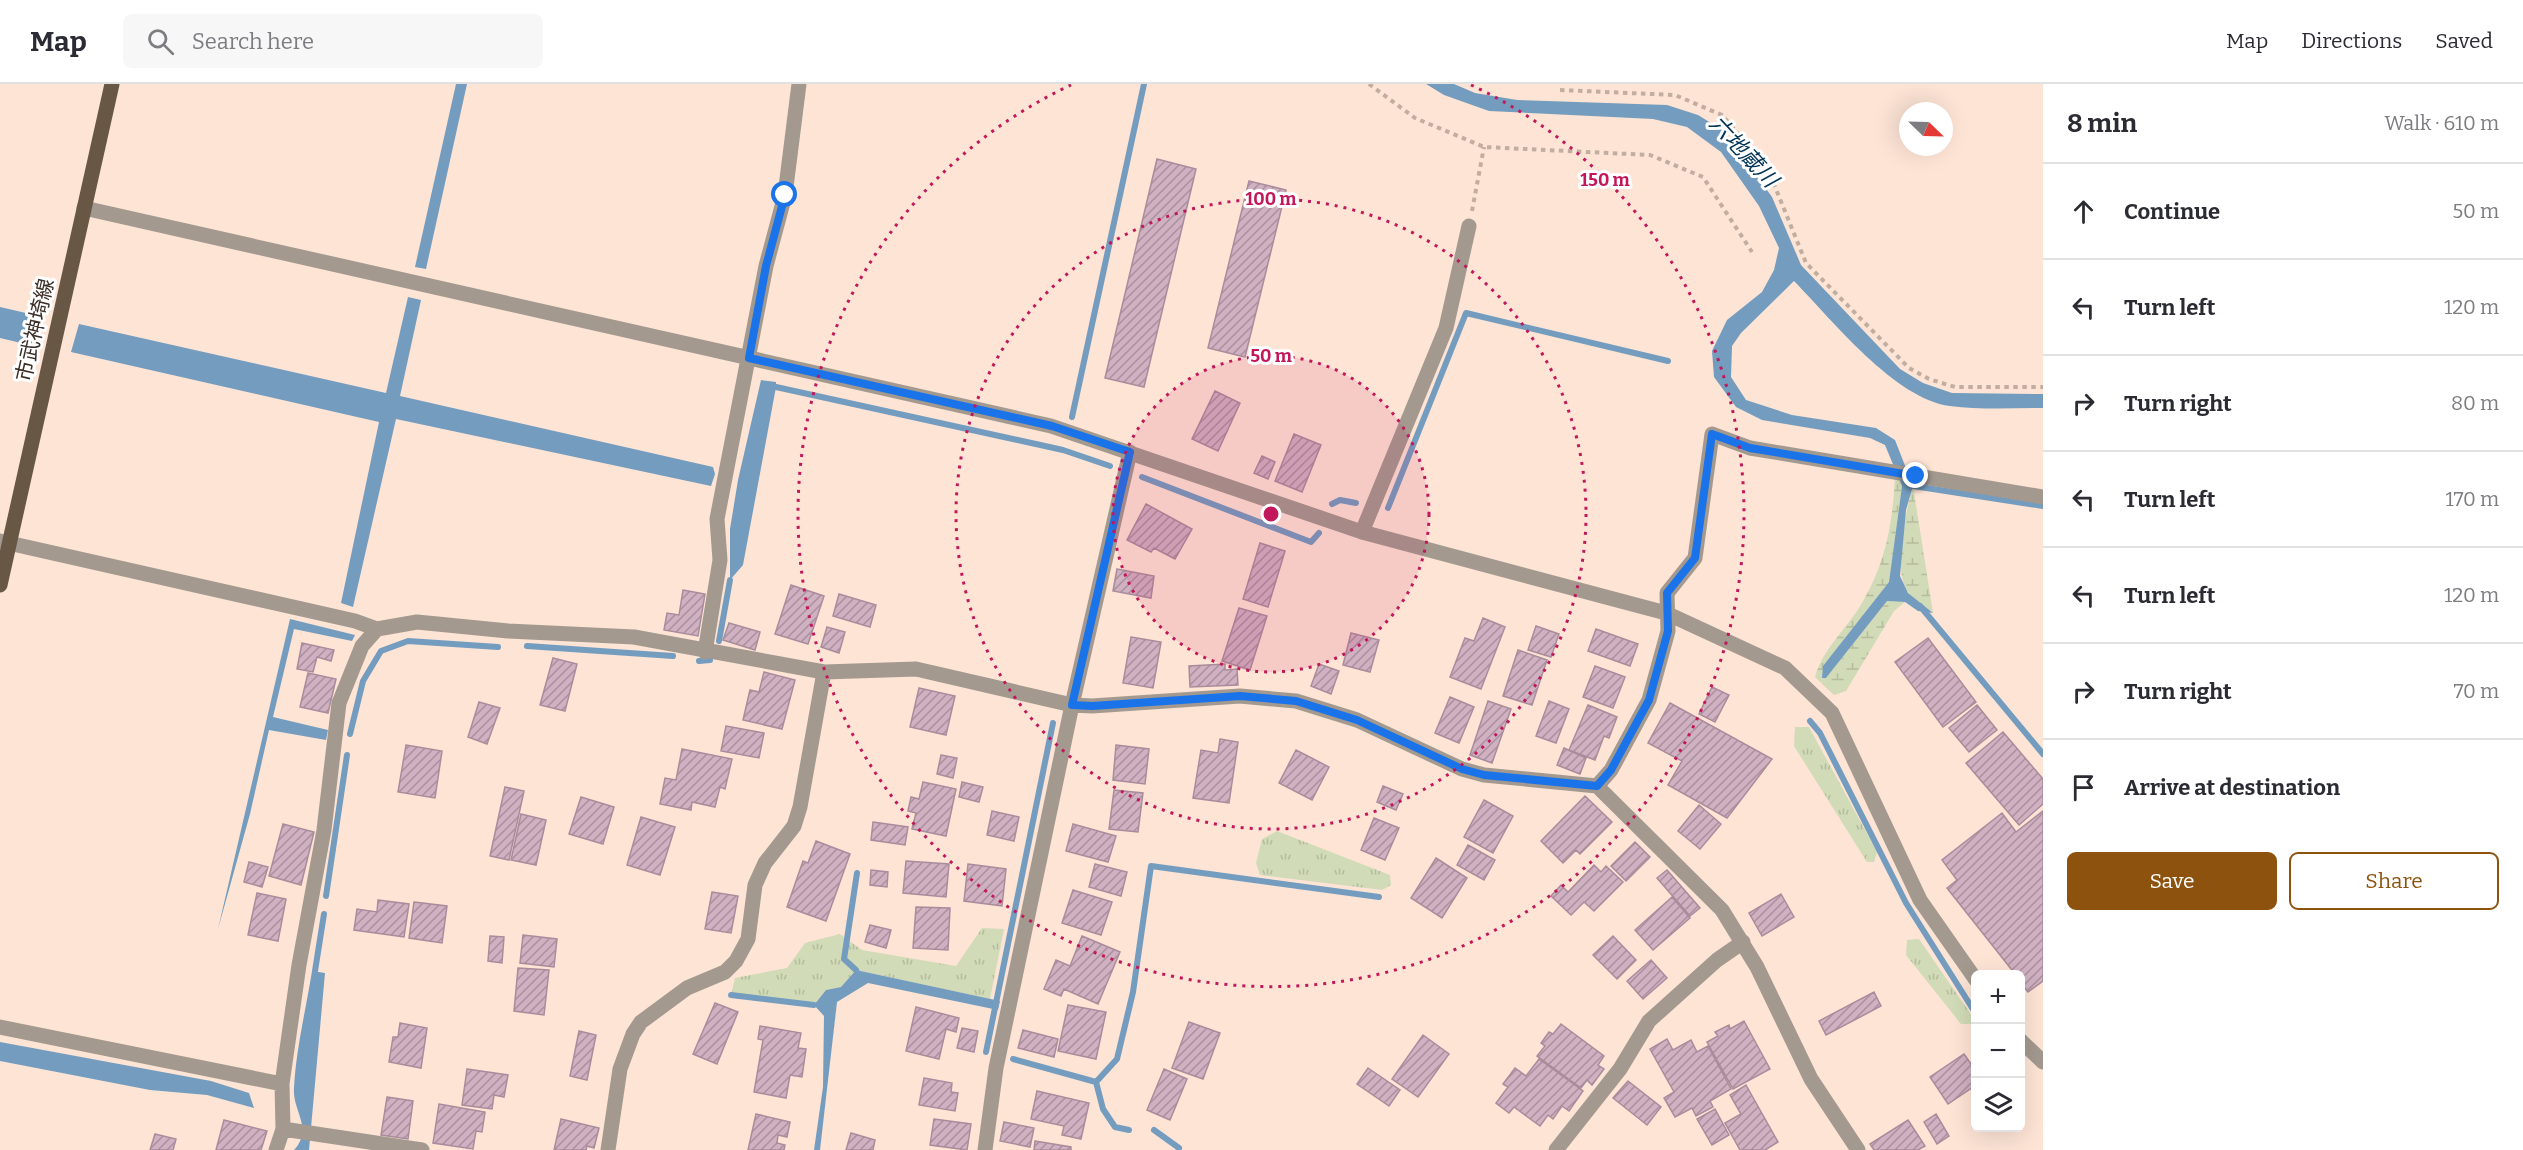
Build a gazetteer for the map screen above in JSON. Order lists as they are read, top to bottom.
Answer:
{
  "streets": {
    "main road": ["市武神埼線"]
  },
  "water": ["六地蔵川"],
  "north": "bottom right",
  "page": {
    "header": "Map",
    "search": "Search here",
    "nav": ["Map", "Directions", "Saved"],
    "heading": ["8 min", "Walk · 610 m"],
    "list": [
      ["Continue", "50 m"],
      ["Turn left", "120 m"],
      ["Turn right", "80 m"],
      ["Turn left", "170 m"],
      ["Turn left", "120 m"],
      ["Turn right", "70 m"],
      "Arrive at destination"
    ],
    "buttons": ["Save", "Share"],
    "map_buttons": ["+", "−"]
  },
  "rings": ["150 m", "100 m", "50 m"]
}
